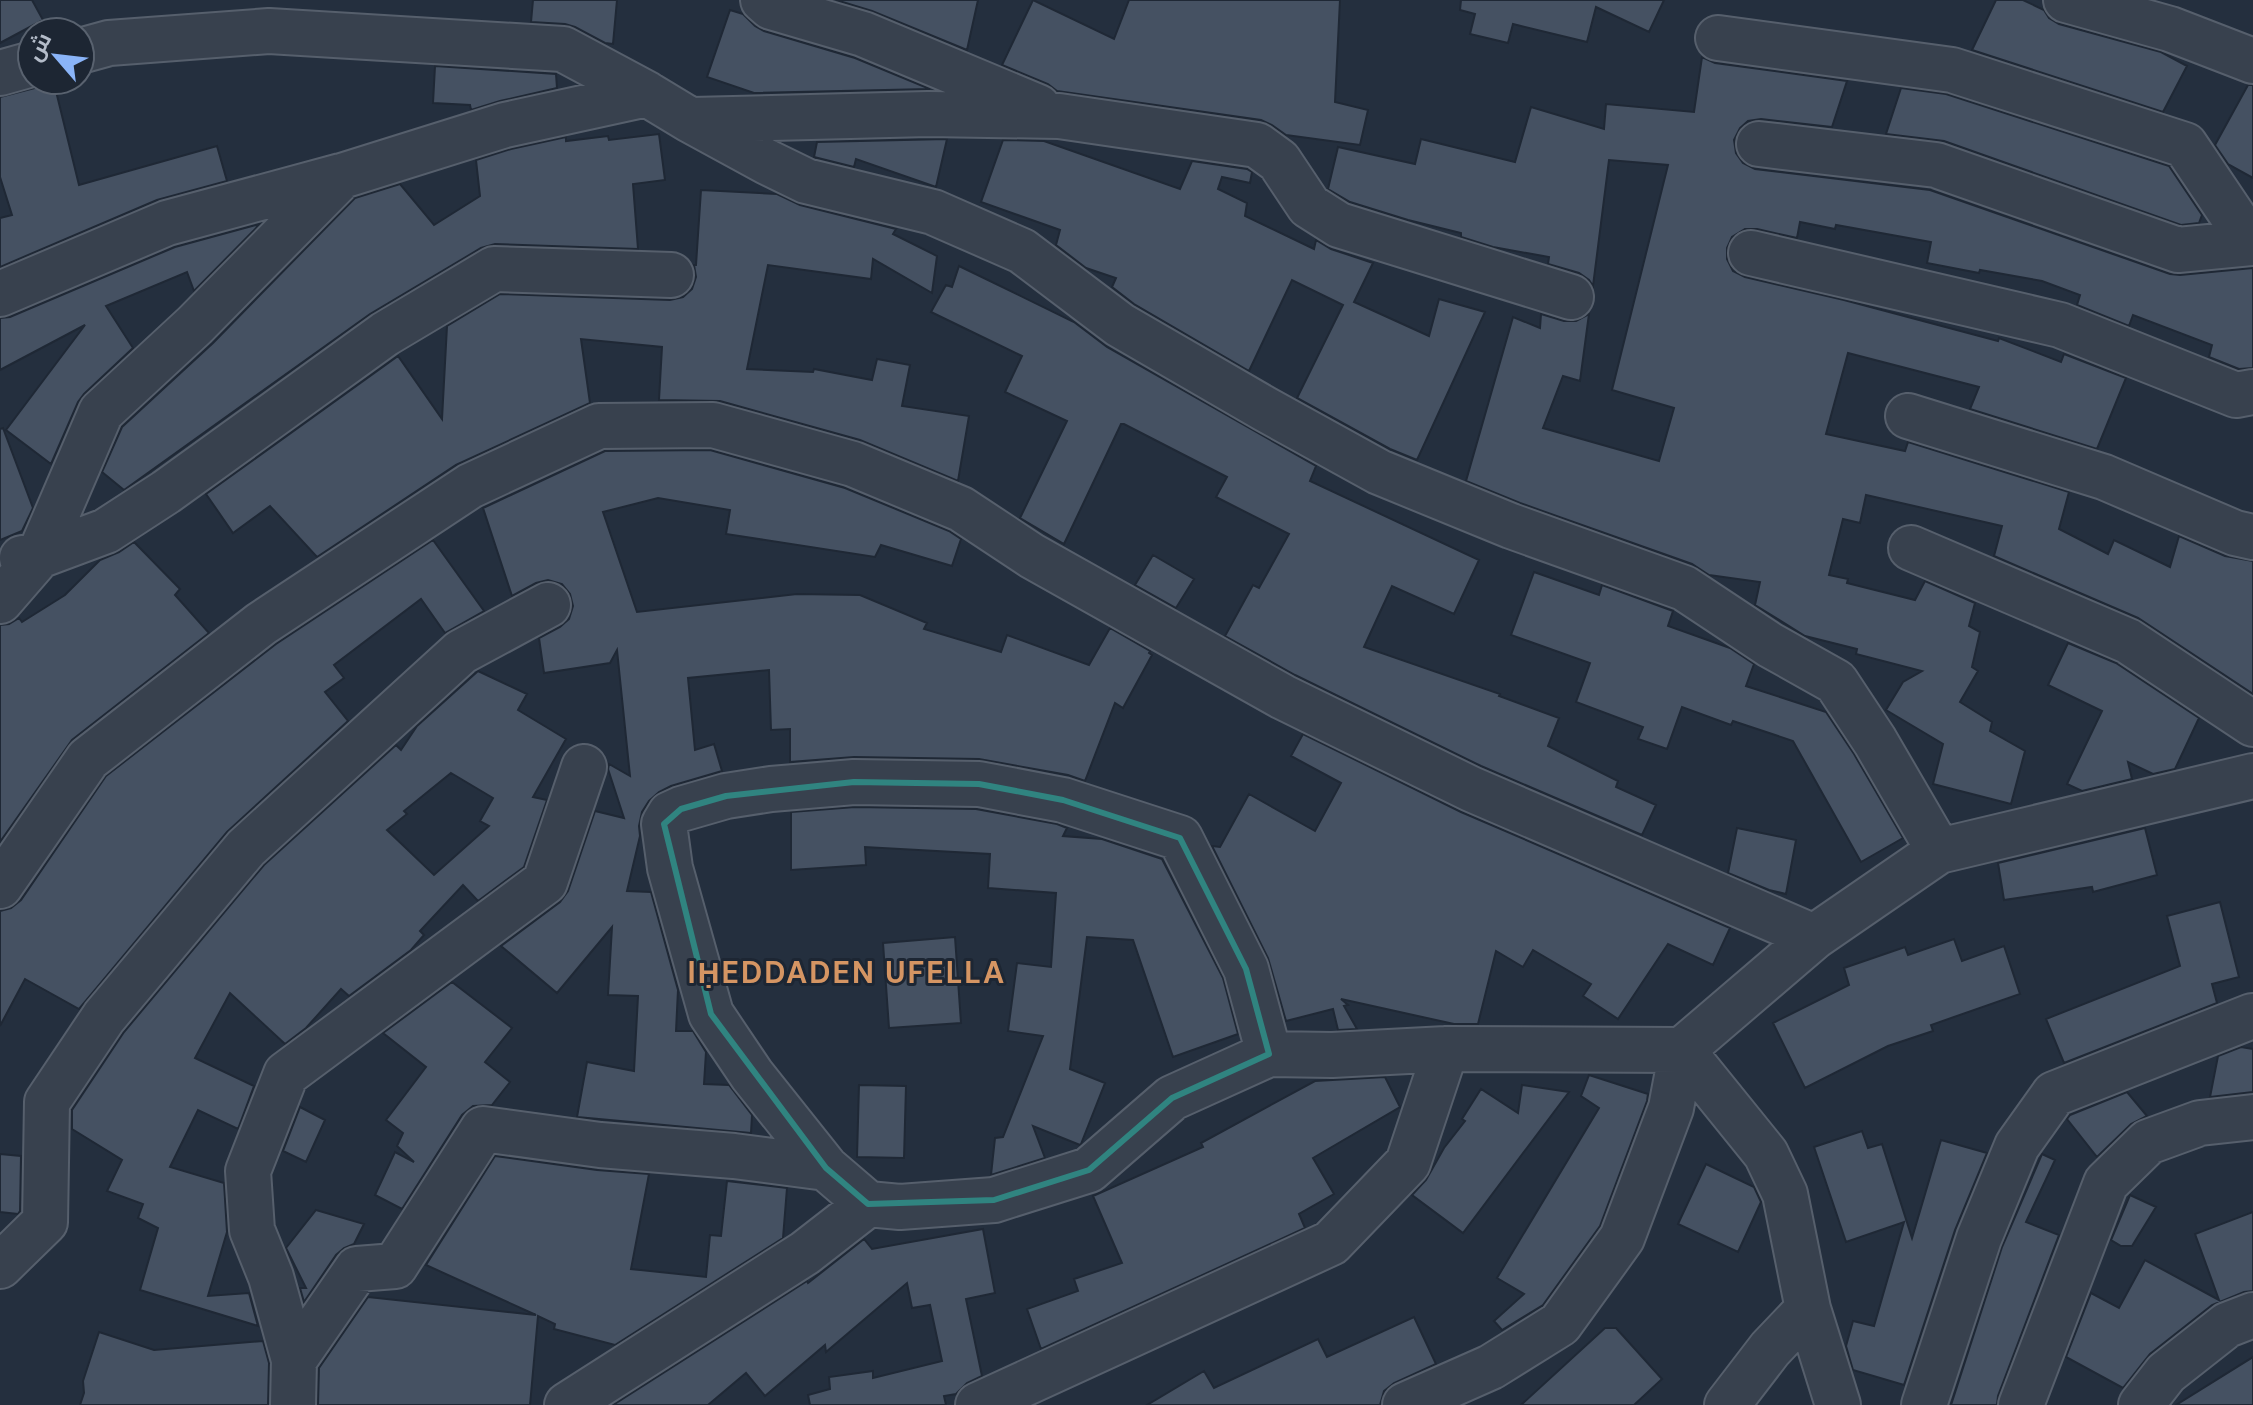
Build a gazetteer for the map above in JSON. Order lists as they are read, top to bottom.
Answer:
{
  "districts": ["IḤEDDADEN UFELLA"],
  "north": "top left"
}
